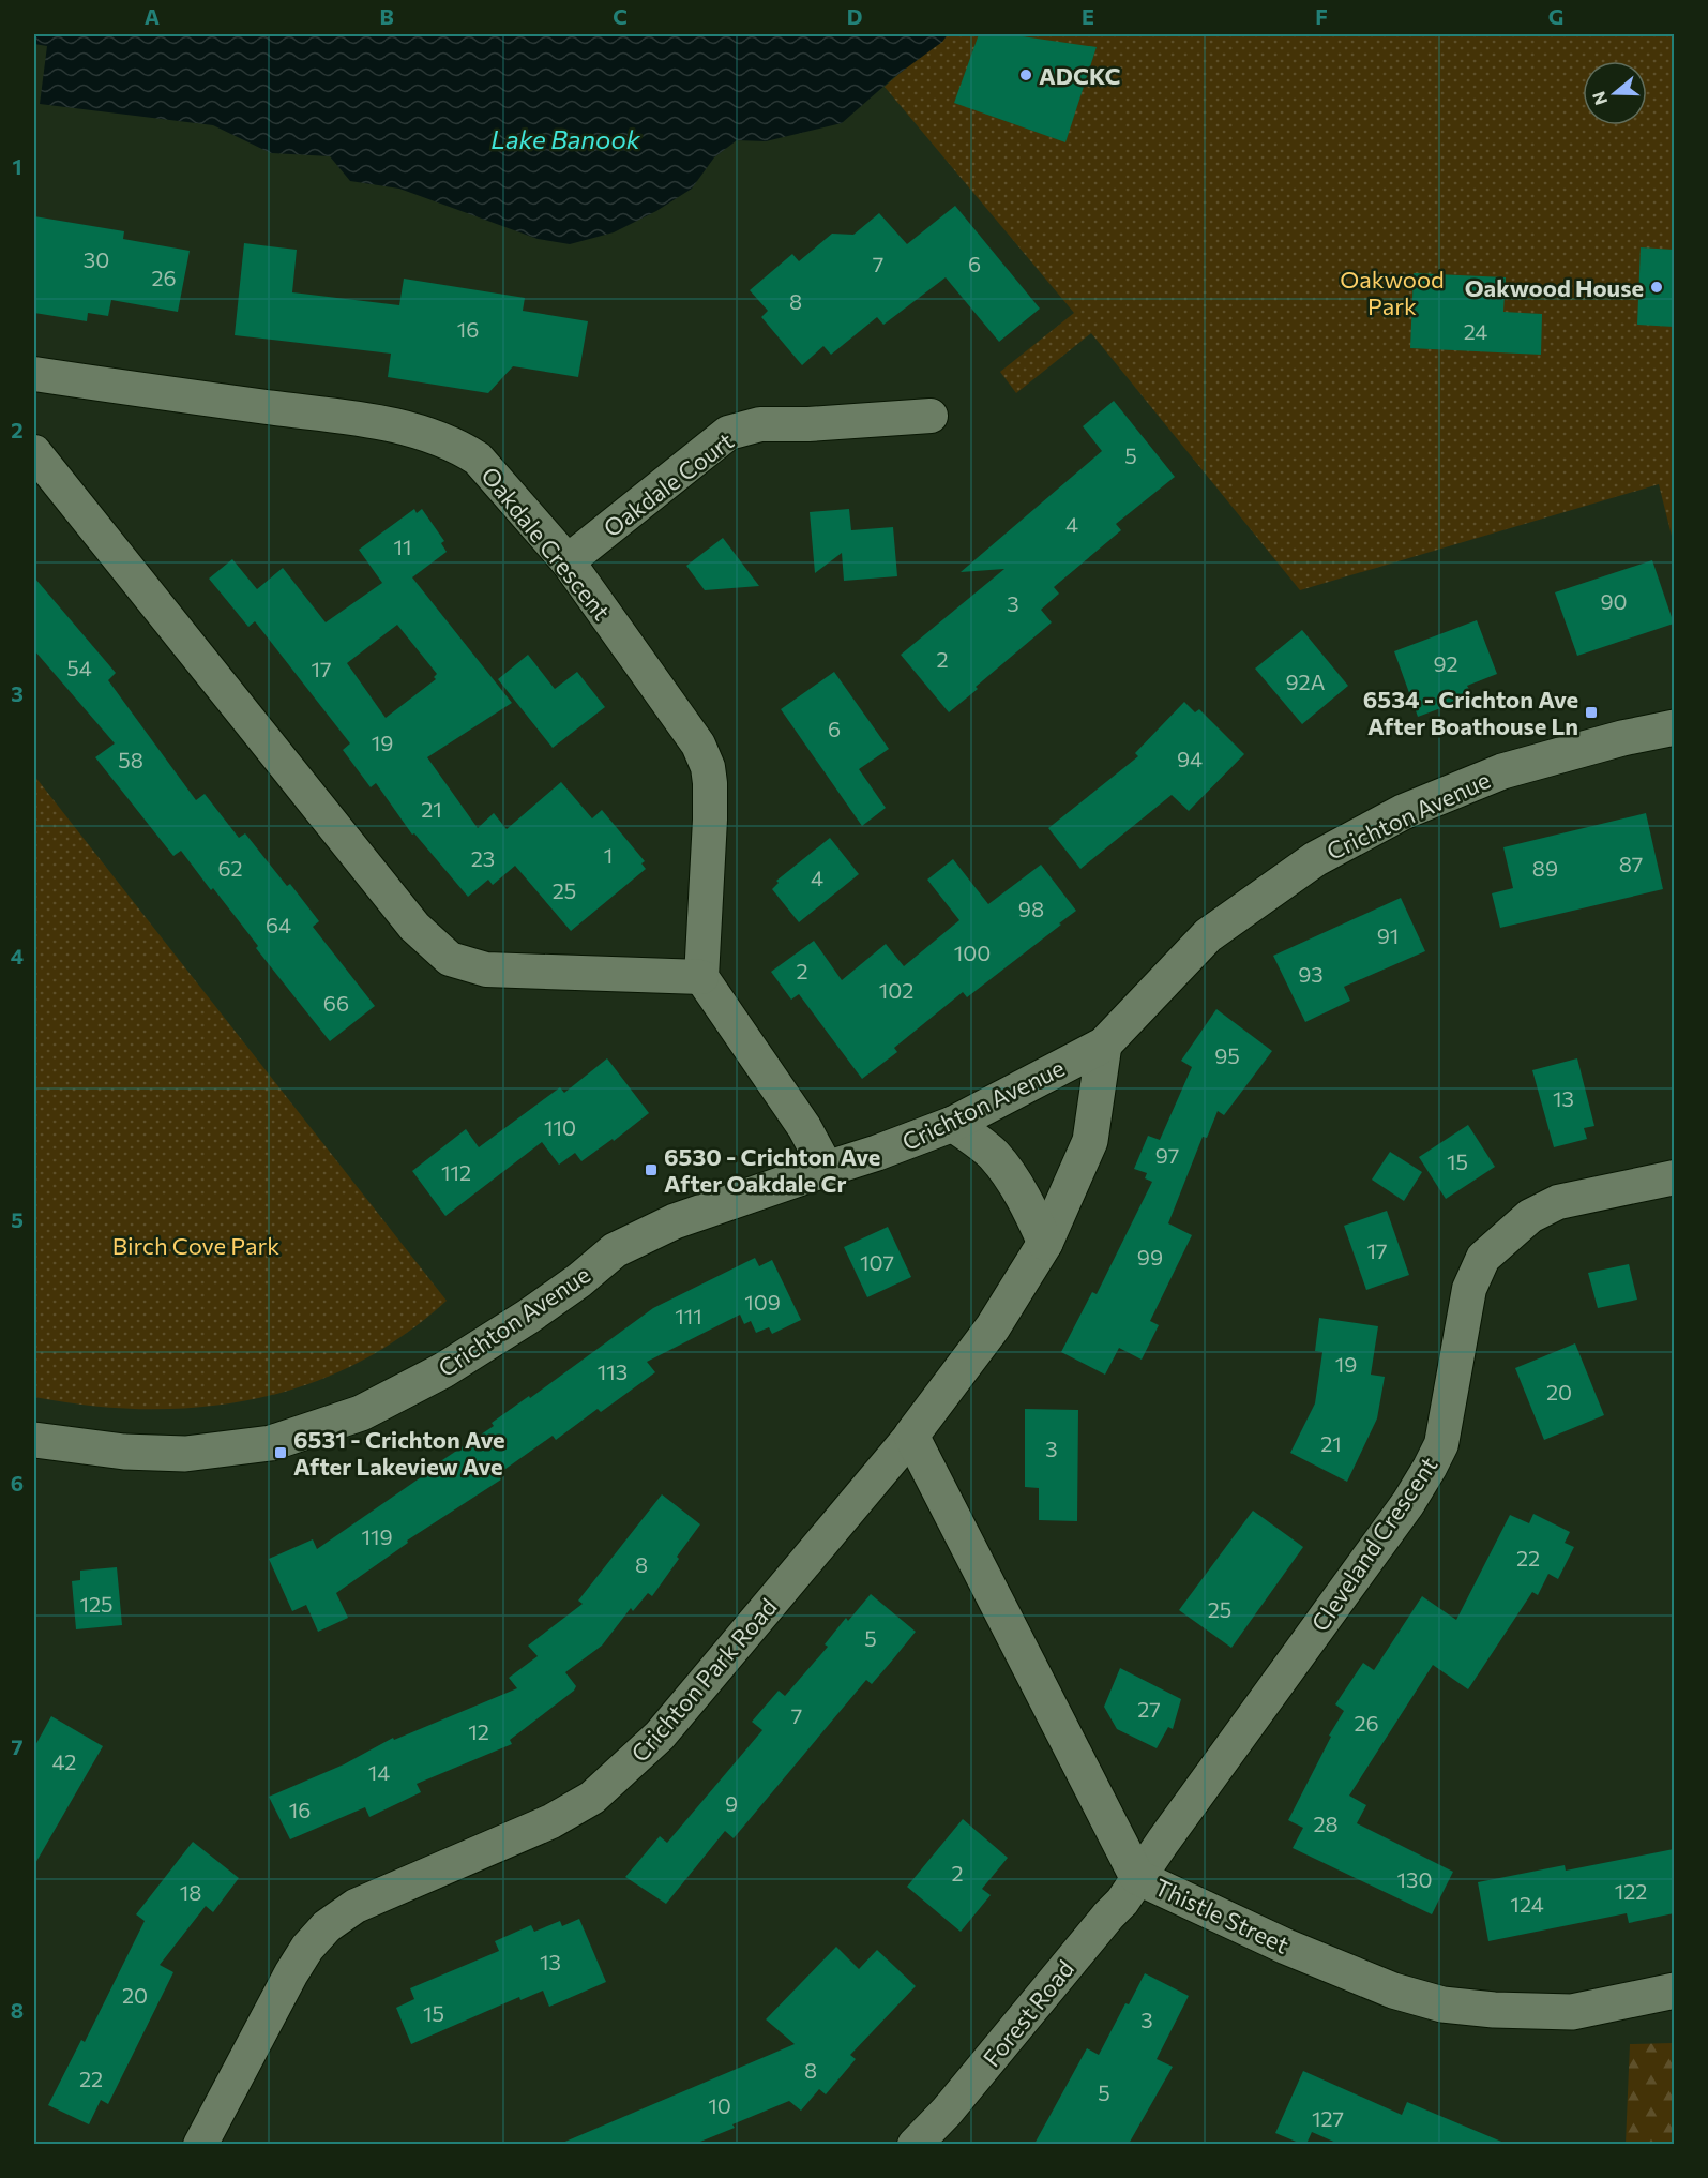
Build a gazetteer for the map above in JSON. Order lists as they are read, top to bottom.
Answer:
{
  "streets": {
    "street": [
      "Oakdale Court",
      "Oakdale Crescent",
      "Crichton Avenue",
      "Cleveland Crescent",
      "Crichton Park Road",
      "Thistle Street",
      "Forest Road"
    ]
  },
  "crossings": [
    ["Oakdale Court", "Oakdale Crescent"],
    ["Crichton Avenue", "Crichton Park Road"],
    ["Cleveland Crescent", "Thistle Street"],
    ["Cleveland Crescent", "Forest Road"],
    ["Crichton Park Road", "Thistle Street"],
    ["Thistle Street", "Forest Road"]
  ],
  "water": ["Lake Banook"],
  "parks": ["Oakwood Park", "Birch Cove Park"],
  "places": {
    "other": ["ADCKC", "Oakwood House"],
    "transit": ["6534 - Crichton Ave After Boathouse Ln", "6530 - Crichton Ave After Oakdale Cr", "6531 - Crichton Ave After Lakeview Ave"]
  },
  "house_numbers": [
    "30",
    "7",
    "6",
    "26",
    "8",
    "16",
    "24",
    "5",
    "4",
    "11",
    "90",
    "3",
    "2",
    "92",
    "54",
    "17",
    "92A",
    "6",
    "19",
    "94",
    "58",
    "21",
    "1",
    "23",
    "87",
    "62",
    "89",
    "4",
    "25",
    "98",
    "64",
    "91",
    "100",
    "2",
    "93",
    "102",
    "66",
    "95",
    "13",
    "110",
    "97",
    "15",
    "112",
    "17",
    "99",
    "107",
    "109",
    "111",
    "19",
    "113",
    "20",
    "21",
    "3",
    "119",
    "22",
    "8",
    "125",
    "25",
    "5",
    "27",
    "7",
    "26",
    "12",
    "42",
    "14",
    "9",
    "16",
    "28",
    "2",
    "130",
    "122",
    "18",
    "124",
    "13",
    "20",
    "15",
    "3",
    "8",
    "22",
    "5",
    "10",
    "127"
  ],
  "north": "left",
  "grid": {
    "columns": [
      "A",
      "B",
      "C",
      "D",
      "E",
      "F",
      "G"
    ],
    "rows": [
      "1",
      "2",
      "3",
      "4",
      "5",
      "6",
      "7",
      "8"
    ]
  }
}
